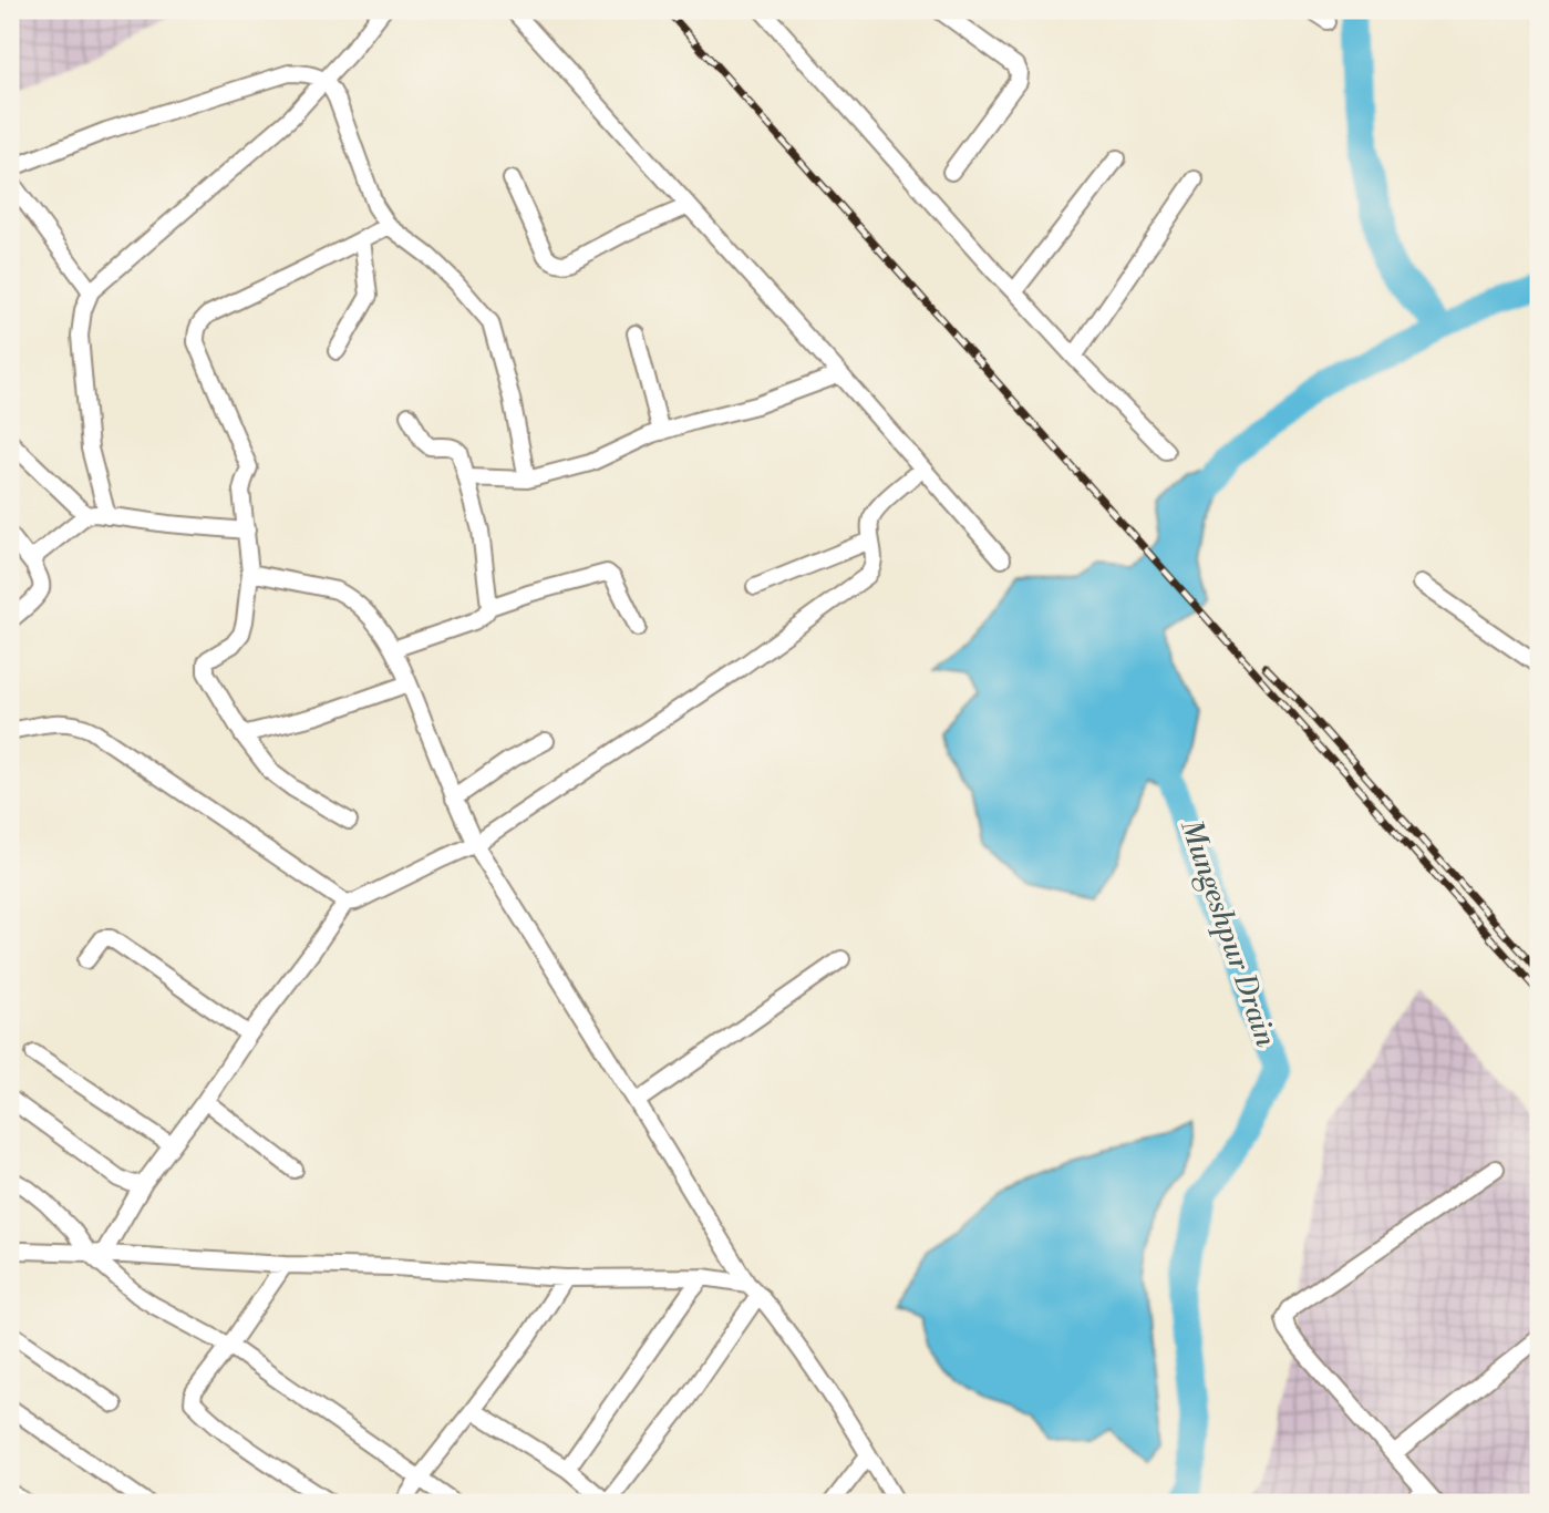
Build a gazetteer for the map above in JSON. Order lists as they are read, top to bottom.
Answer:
{
  "water": ["Mungeshpur Drain"]
}
